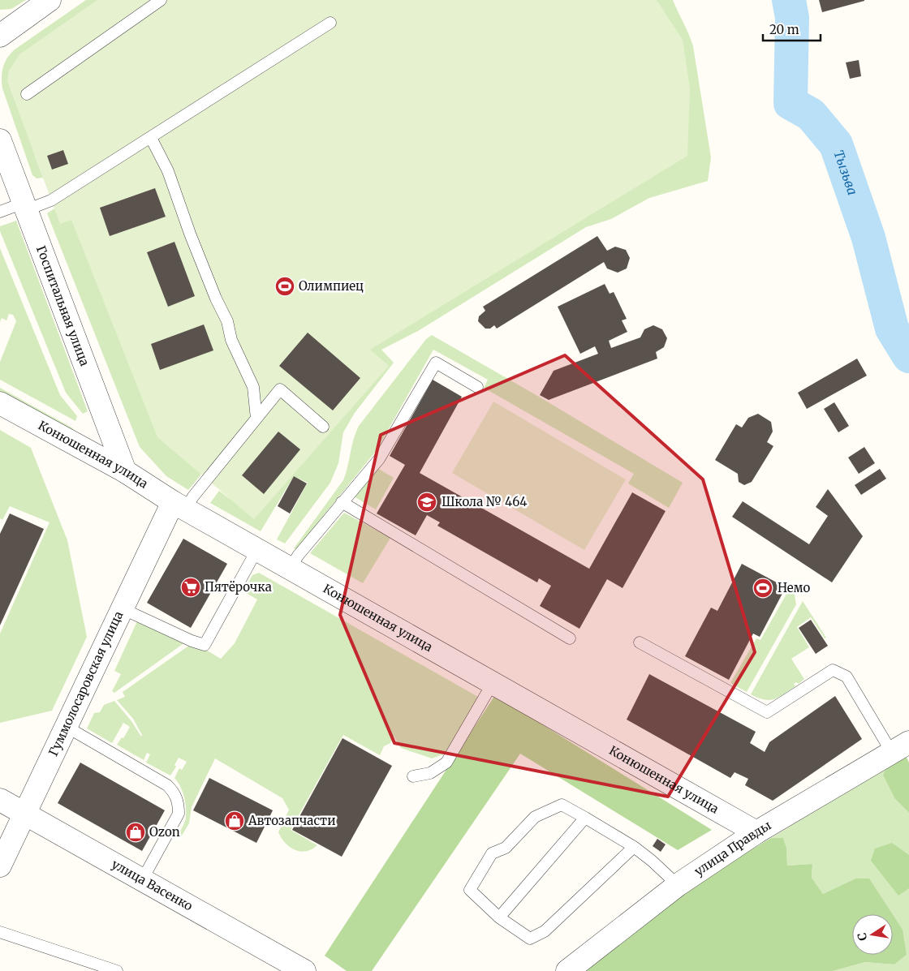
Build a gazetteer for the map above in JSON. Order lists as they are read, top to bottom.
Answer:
{
  "streets": {
    "street": [
      "Госпитальная улица",
      "Конюшенная улица",
      "Гуммолосаровская улица",
      "улица Правды",
      "улица Васенко"
    ]
  },
  "crossings": [
    ["Госпитальная улица", "Конюшенная улица"],
    ["Конюшенная улица", "Гуммолосаровская улица"],
    ["Конюшенная улица", "улица Правды"],
    ["Гуммолосаровская улица", "улица Васенко"]
  ],
  "water": ["Тызьва"],
  "places": {
    "sports": ["Олимпиец", "Немо"],
    "school or university": ["Школа № 464"],
    "supermarket": ["Пятёрочка"],
    "shop": ["Автозапчасти", "Ozon"]
  },
  "scale_bar": "20 m",
  "north": "left"
}
